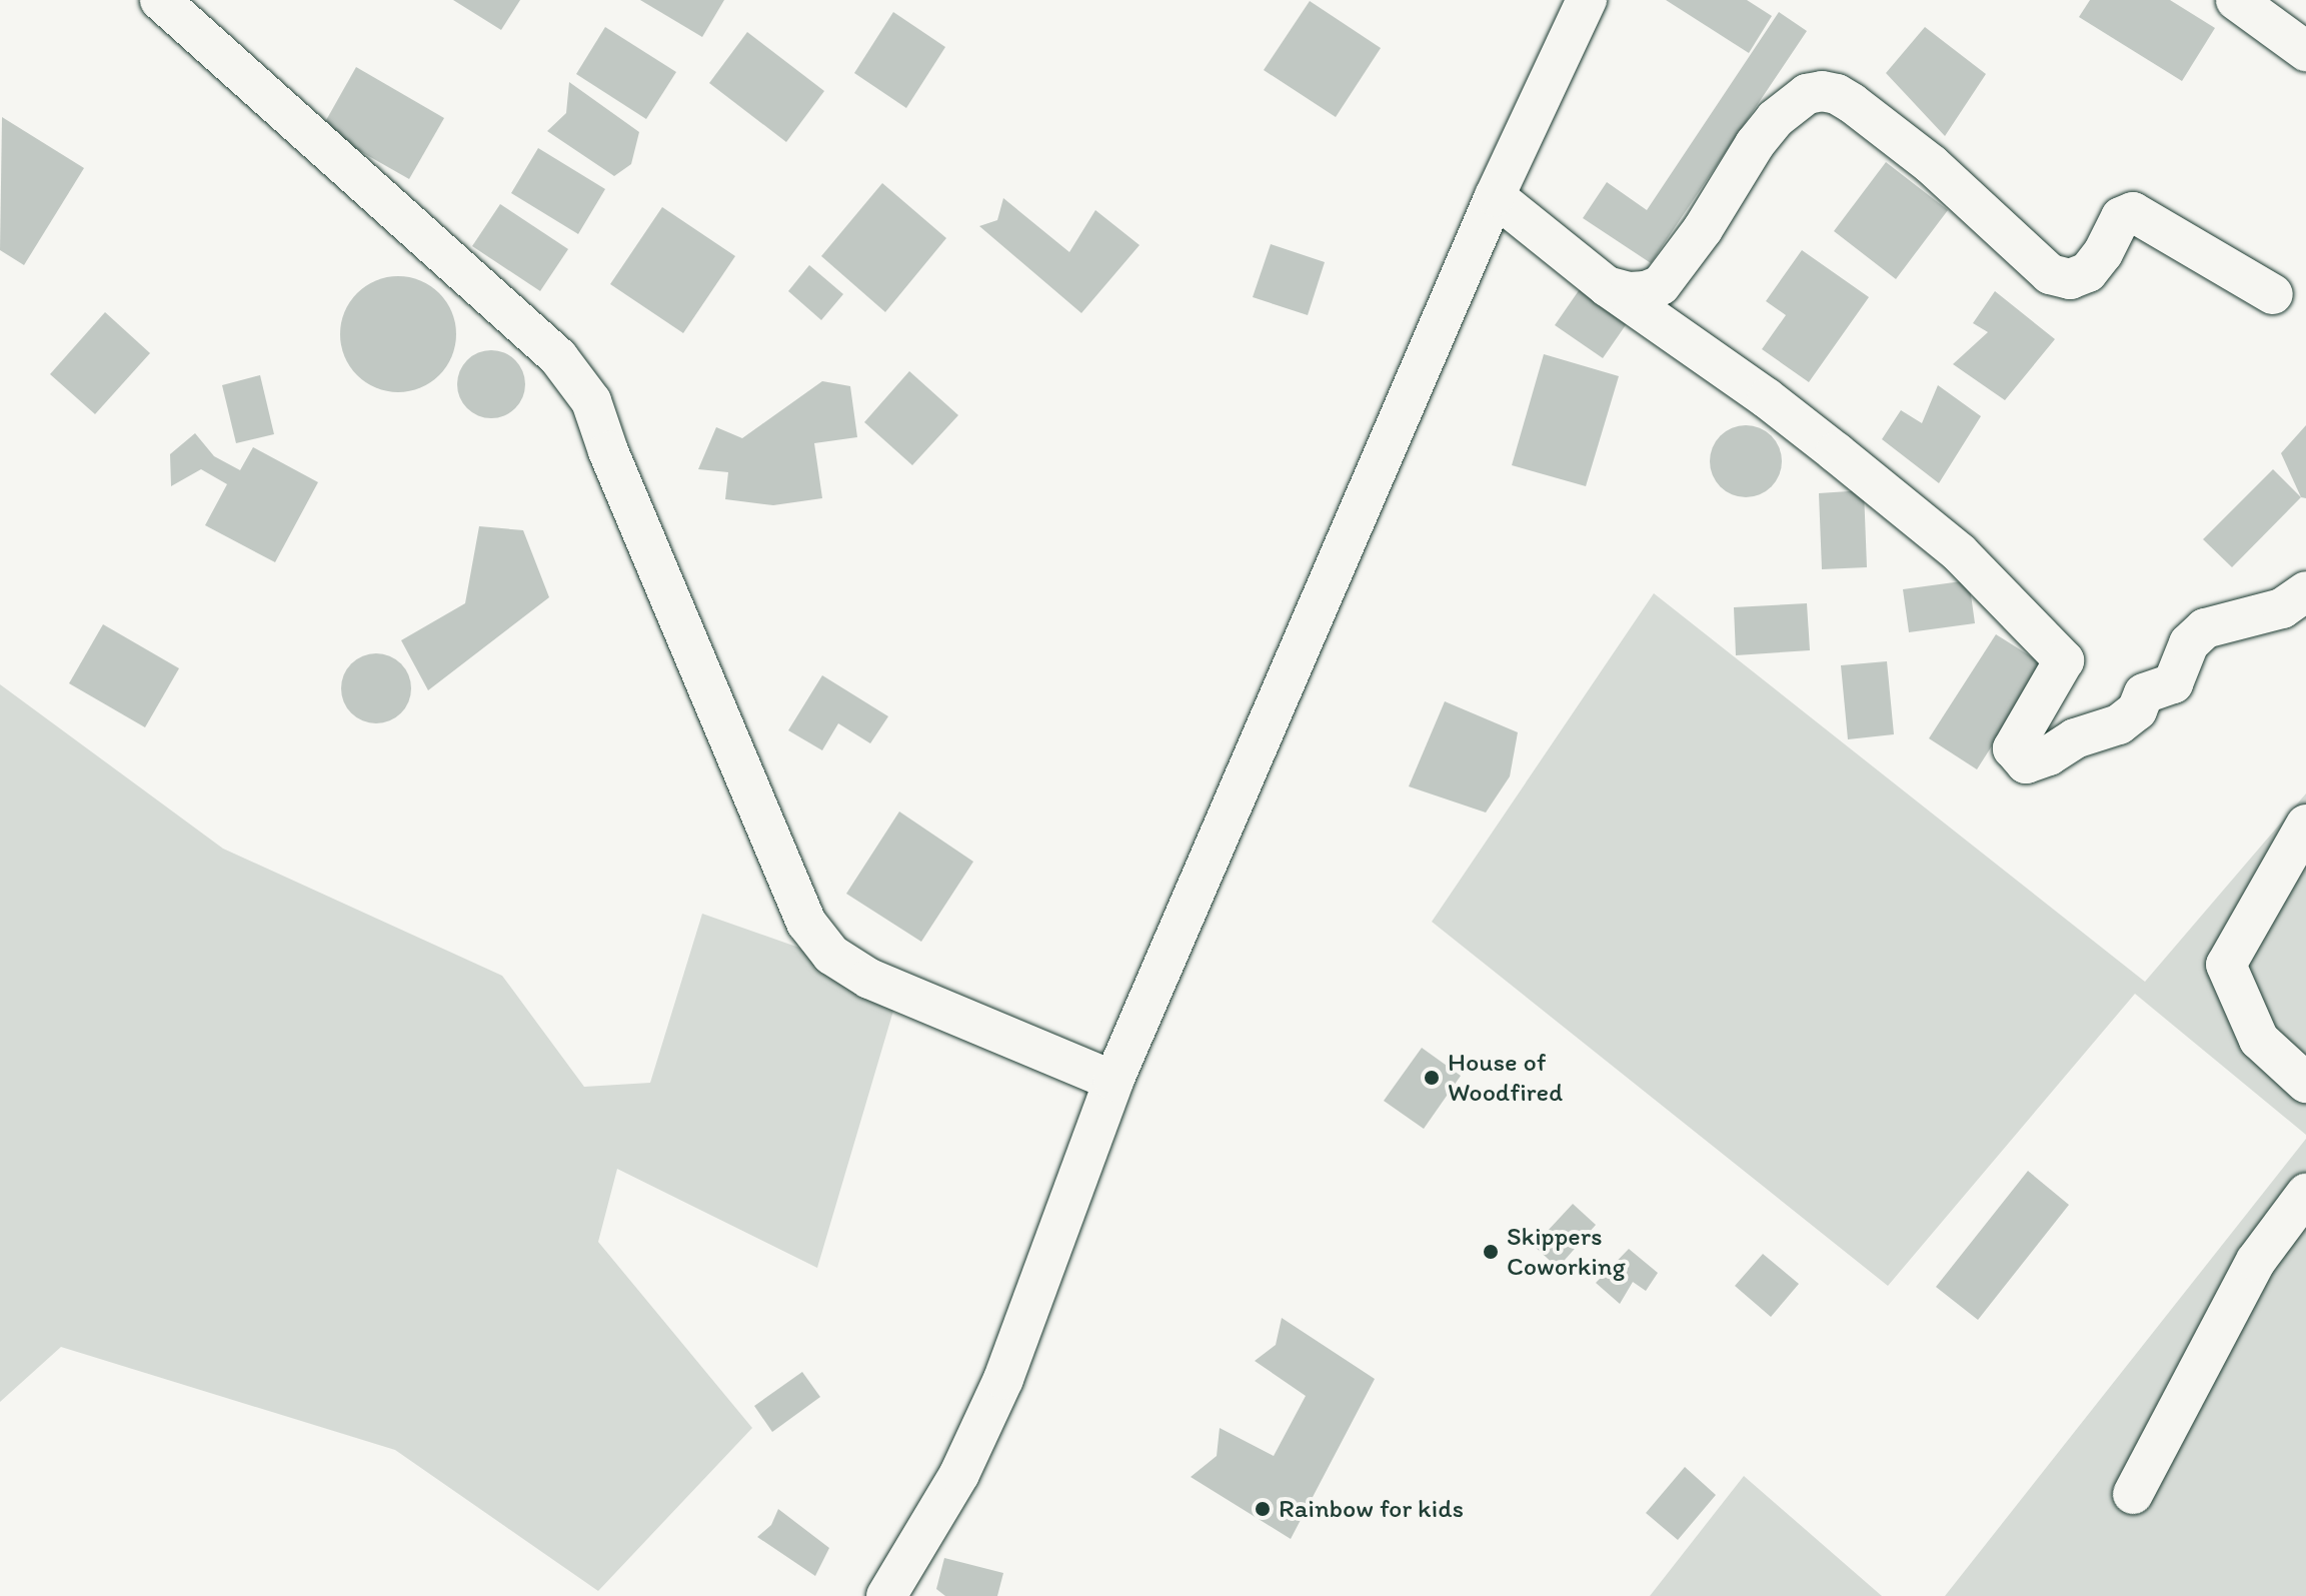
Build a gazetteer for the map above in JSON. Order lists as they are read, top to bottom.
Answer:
{
  "places": ["House of Woodfired", "Skippers Coworking", "Rainbow for kids"]
}
